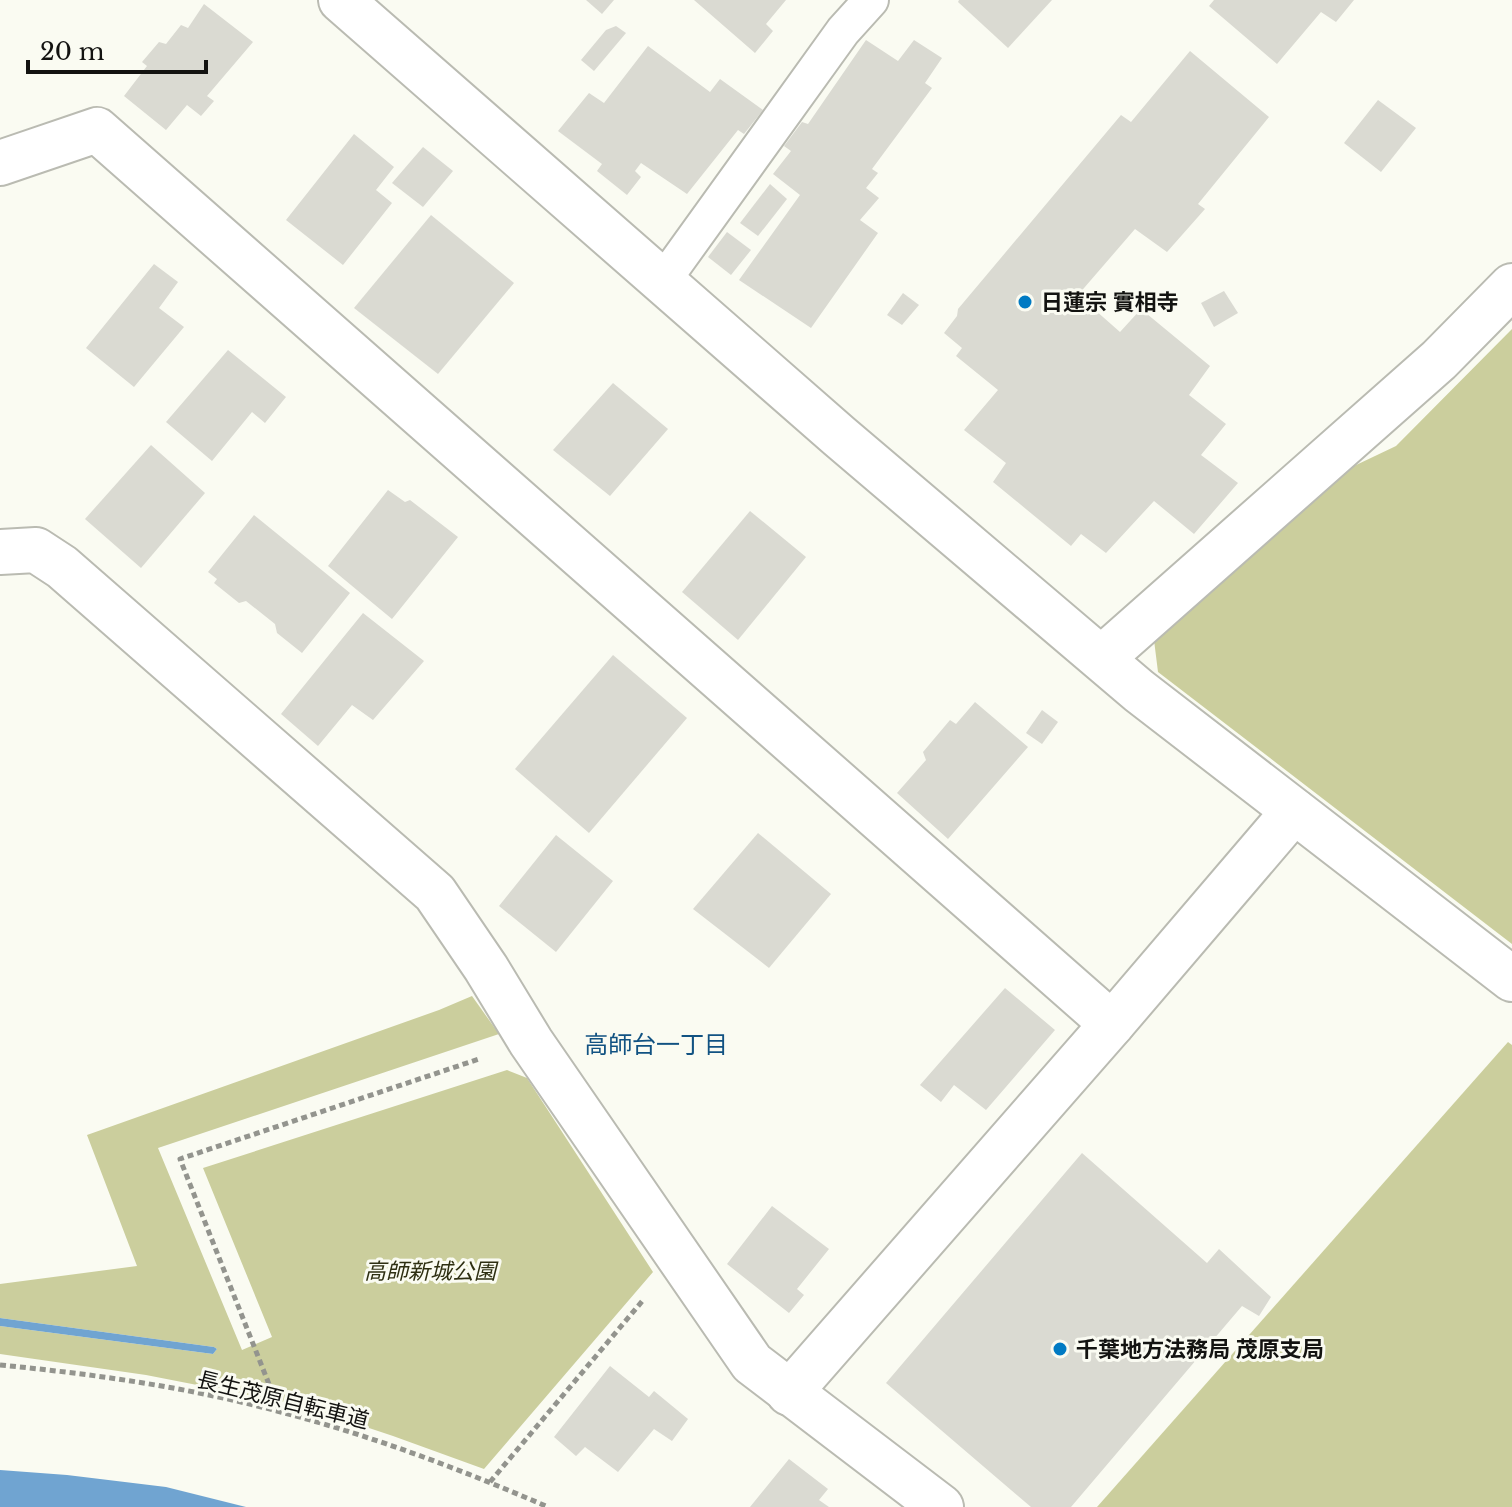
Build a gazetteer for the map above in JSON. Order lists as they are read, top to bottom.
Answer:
{
  "streets": {
    "path": ["長生茂原自転車道"]
  },
  "districts": ["高師台一丁目"],
  "parks": ["高師新城公園"],
  "places": ["日蓮宗 實相寺", "千葉地方法務局 茂原支局"],
  "scale_bar": "20 m"
}
